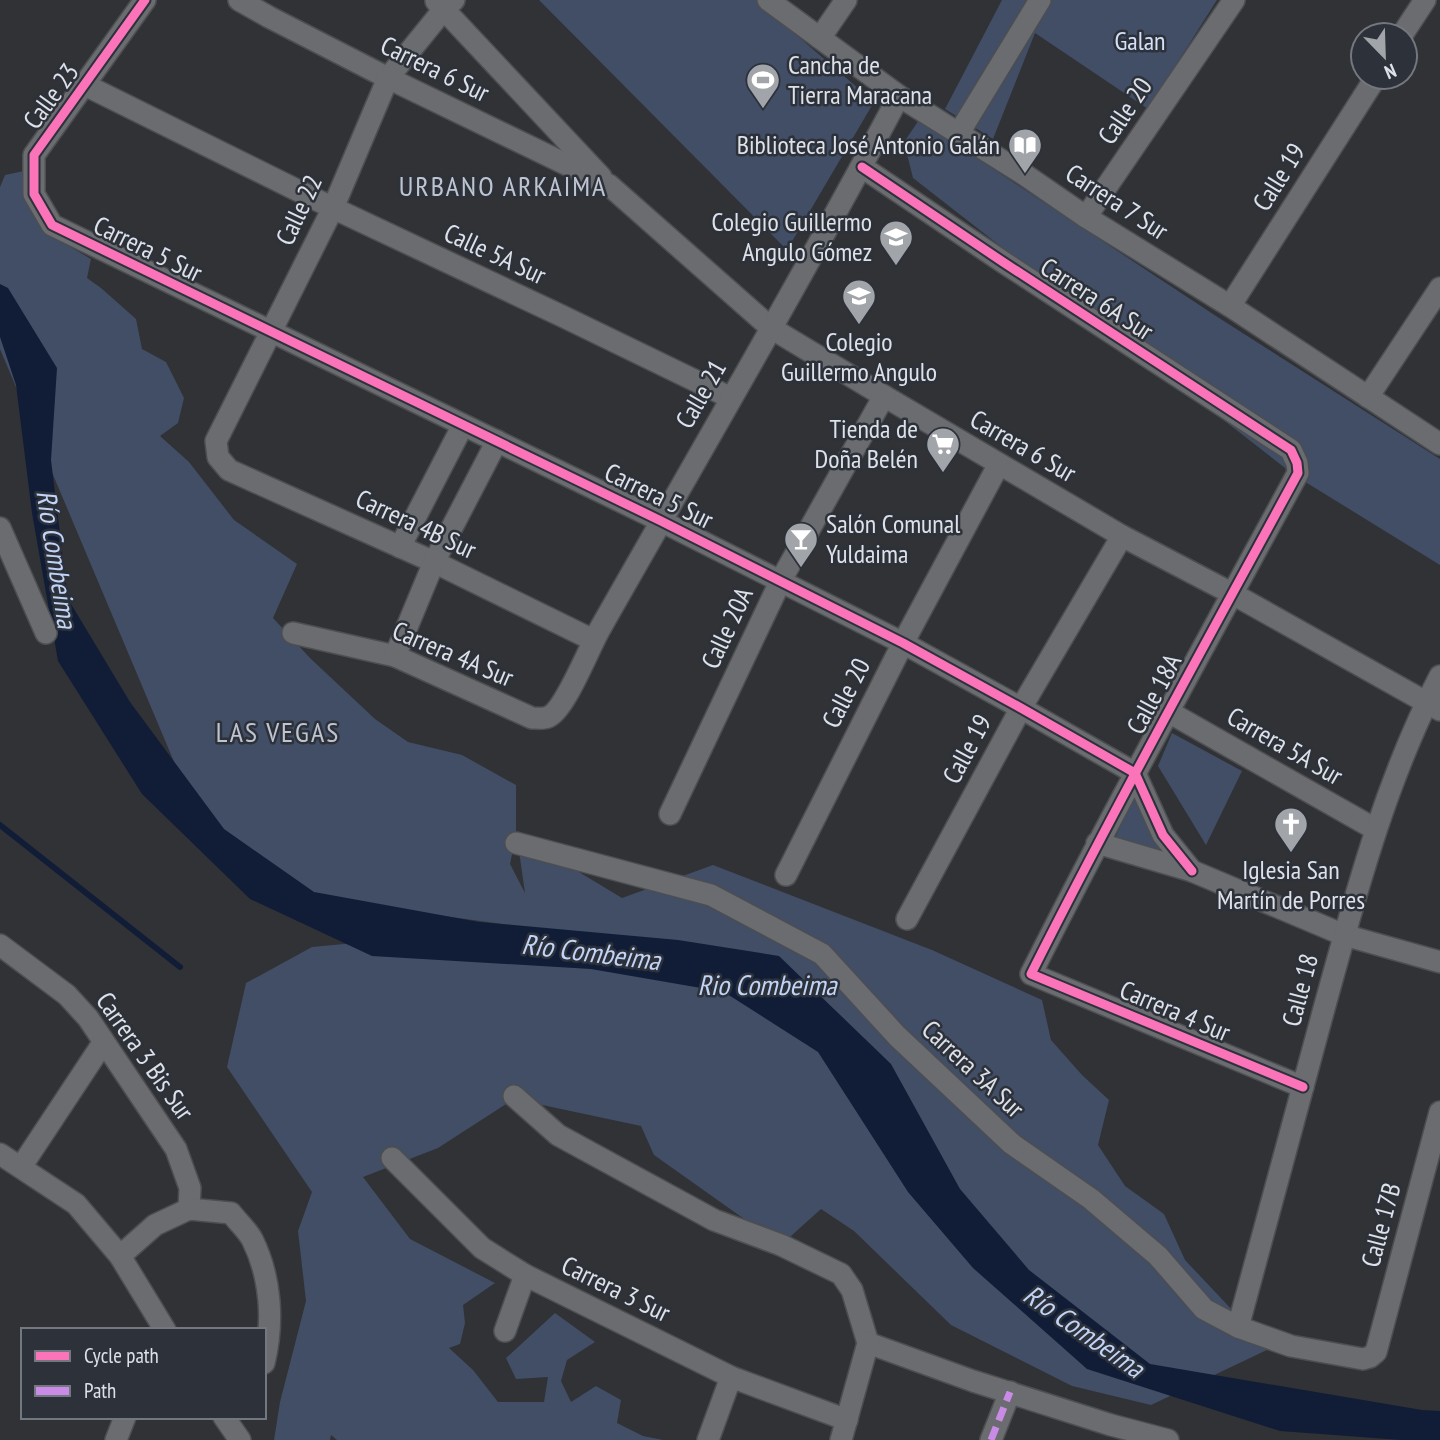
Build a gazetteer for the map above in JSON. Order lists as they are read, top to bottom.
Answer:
{
  "streets": {
    "street": [
      "Carrera 6 Sur",
      "Calle 23",
      "Calle 20",
      "Calle 19",
      "Carrera 7 Sur",
      "Calle 22",
      "Carrera 5 Sur",
      "Calle 5A Sur",
      "Carrera 6A Sur",
      "Calle 21",
      "Carrera 4B Sur",
      "Calle 20A",
      "Carrera 4A Sur",
      "Calle 18A",
      "Carrera 5A Sur",
      "Calle 18",
      "Carrera 4 Sur",
      "Carrera 3 Bis Sur",
      "Carrera 3A Sur",
      "Calle 17B",
      "Carrera 3 Sur"
    ]
  },
  "crossings": [
    ["Carrera 6 Sur", "Calle 20"],
    ["Carrera 6 Sur", "Calle 19"],
    ["Carrera 6 Sur", "Calle 22"],
    ["Carrera 6 Sur", "Calle 21"],
    ["Carrera 6 Sur", "Calle 20A"],
    ["Carrera 6 Sur", "Calle 18A"],
    ["Carrera 6 Sur", "Calle 18"],
    ["Calle 23", "Carrera 5 Sur"],
    ["Calle 23", "Calle 5A Sur"],
    ["Calle 20", "Carrera 7 Sur"],
    ["Calle 20", "Carrera 5 Sur"],
    ["Calle 19", "Carrera 7 Sur"],
    ["Calle 19", "Carrera 5 Sur"],
    ["Carrera 7 Sur", "Calle 21"],
    ["Calle 22", "Carrera 5 Sur"],
    ["Calle 22", "Calle 5A Sur"],
    ["Calle 22", "Carrera 4B Sur"],
    ["Carrera 5 Sur", "Calle 21"],
    ["Carrera 5 Sur", "Calle 20A"],
    ["Carrera 5 Sur", "Calle 18A"],
    ["Calle 5A Sur", "Calle 21"],
    ["Carrera 6A Sur", "Calle 21"],
    ["Carrera 6A Sur", "Calle 18A"],
    ["Calle 21", "Carrera 4B Sur"],
    ["Calle 21", "Carrera 4A Sur"],
    ["Calle 18A", "Carrera 5A Sur"],
    ["Calle 18A", "Carrera 4 Sur"],
    ["Carrera 5A Sur", "Calle 18"],
    ["Calle 18", "Carrera 4 Sur"],
    ["Calle 18", "Carrera 3A Sur"],
    ["Carrera 3A Sur", "Calle 17B"]
  ],
  "districts": ["URBANO ARKAIMA", "LAS VEGAS"],
  "water": ["Río Combeima", "Rio Combeima"],
  "parks": ["Galan"],
  "places": {
    "sports": ["Cancha de Tierra Maracana"],
    "library": ["Biblioteca José Antonio Galán"],
    "school or university": ["Colegio Guillermo Angulo Gómez", "Colegio Guillermo Angulo"],
    "supermarket": ["Tienda de Doña Belén"],
    "bar": ["Salón Comunal Yuldaima"],
    "church": ["Iglesia San Martín de Porres"]
  },
  "legend": ["Cycle path", "Path"],
  "north": "bottom right"
}
